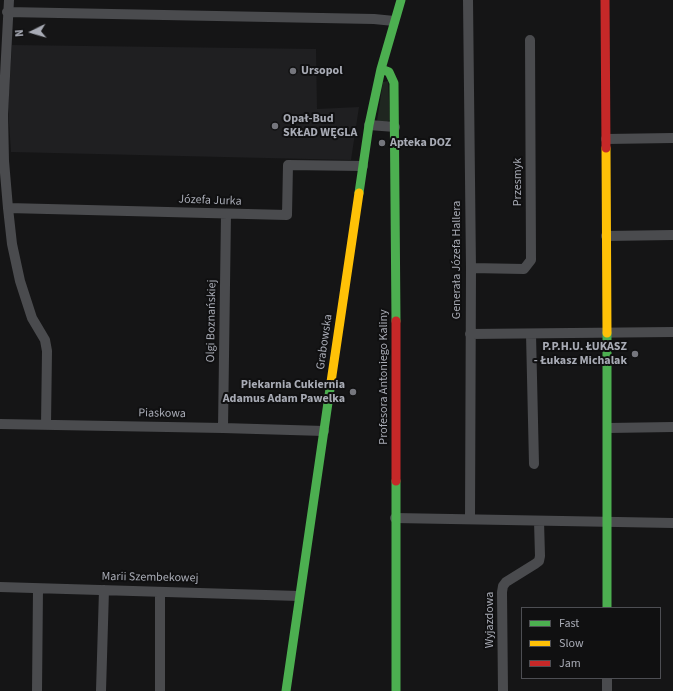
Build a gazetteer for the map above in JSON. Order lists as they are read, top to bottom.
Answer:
{
  "streets": {
    "street": [
      "Przesmyk",
      "Józefa Jurka",
      "Generała Józefa Hallera",
      "Olgi Boznańskiej",
      "Grabowska",
      "Profesora Antoniego Kaliny",
      "Piaskowa",
      "Marii Szembekowej",
      "Wyjazdowa"
    ]
  },
  "crossings": [
    ["Przesmyk", "Generała Józefa Hallera"],
    ["Józefa Jurka", "Olgi Boznańskiej"],
    ["Józefa Jurka", "Grabowska"],
    ["Olgi Boznańskiej", "Piaskowa"],
    ["Grabowska", "Profesora Antoniego Kaliny"],
    ["Grabowska", "Piaskowa"],
    ["Grabowska", "Marii Szembekowej"]
  ],
  "places": [
    "Ursopol",
    "Opał-Bud SKŁAD WĘGLA",
    "Apteka DOZ",
    "P.P.H.U. ŁUKASZ - Łukasz Michalak",
    "Piekarnia Cukiernia Adamus Adam Pawelka"
  ],
  "legend": ["Fast", "Slow", "Jam"],
  "north": "left"
}
